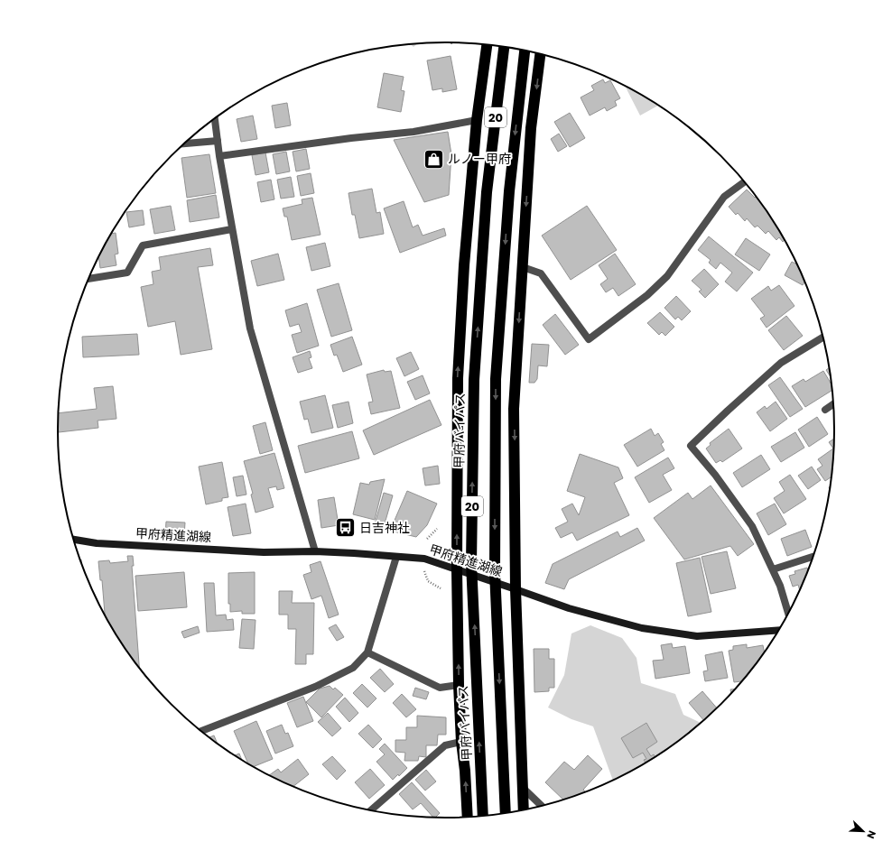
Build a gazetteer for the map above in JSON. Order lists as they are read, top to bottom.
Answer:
{
  "streets": {
    "highway": ["20", "甲府バイパス"],
    "main road": ["甲府精進湖線"]
  },
  "places": {
    "shop": ["ルノー甲府"],
    "bus stop": ["日吉神社"]
  },
  "north": "bottom right"
}
